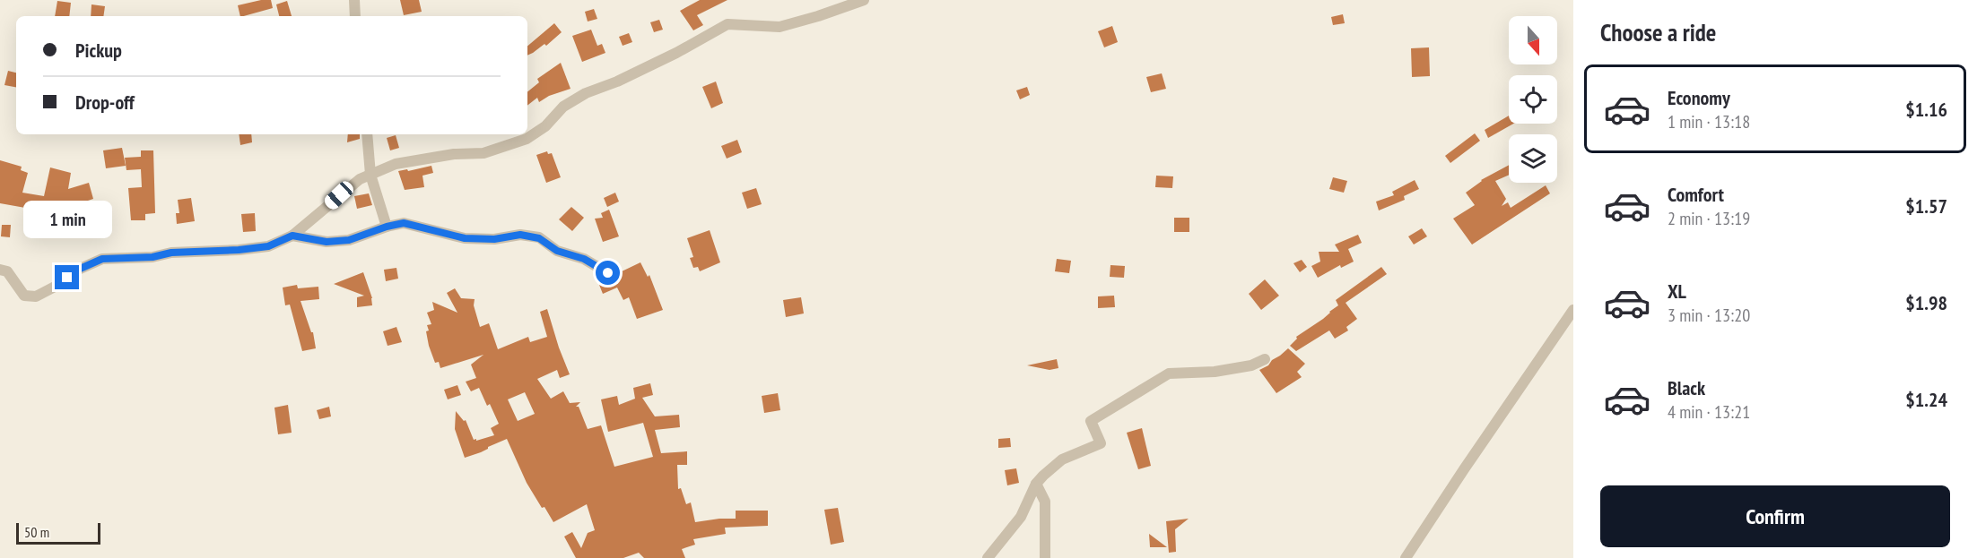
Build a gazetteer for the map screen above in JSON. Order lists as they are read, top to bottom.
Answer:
{
  "scale_bar": "50 m",
  "north": "bottom",
  "page": {
    "heading": "Choose a ride",
    "banner": ["Pickup", "Drop-off"],
    "list": [
      {
        "name": "Economy",
        "note": "1 min · 13:18",
        "value": "$1.16"
      },
      {
        "name": "Comfort",
        "note": "2 min · 13:19",
        "value": "$1.57"
      },
      {
        "name": "XL",
        "note": "3 min · 13:20",
        "value": "$1.98"
      },
      {
        "name": "Black",
        "note": "4 min · 13:21",
        "value": "$1.24"
      }
    ],
    "bubble": "1 min",
    "buttons": "Confirm",
    "scale": "50 m"
  }
}
